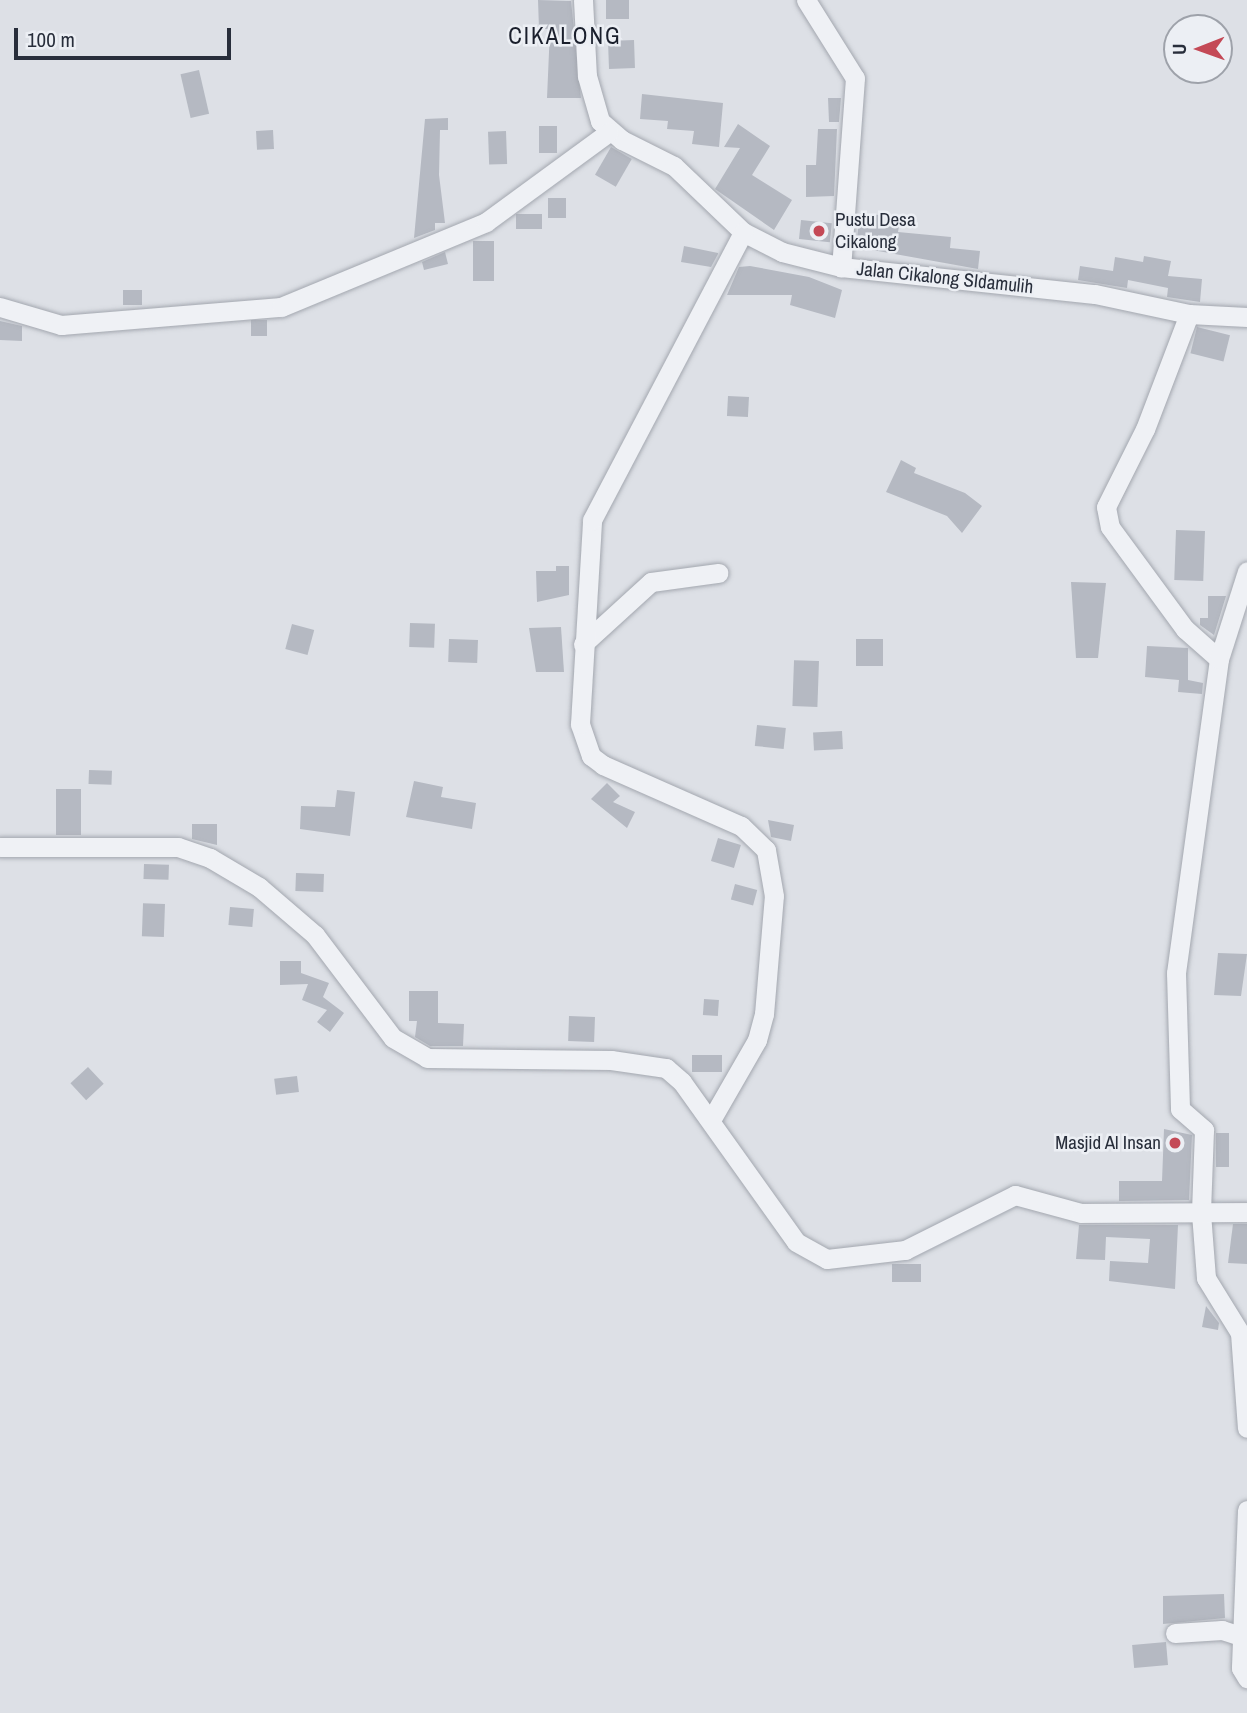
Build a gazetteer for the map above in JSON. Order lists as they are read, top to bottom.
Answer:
{
  "streets": {
    "street": ["Jalan Cikalong SIdamulih"]
  },
  "districts": ["CIKALONG"],
  "places": ["Pustu Desa Cikalong", "Masjid Al Insan"],
  "scale_bar": "100 m",
  "north": "left"
}
